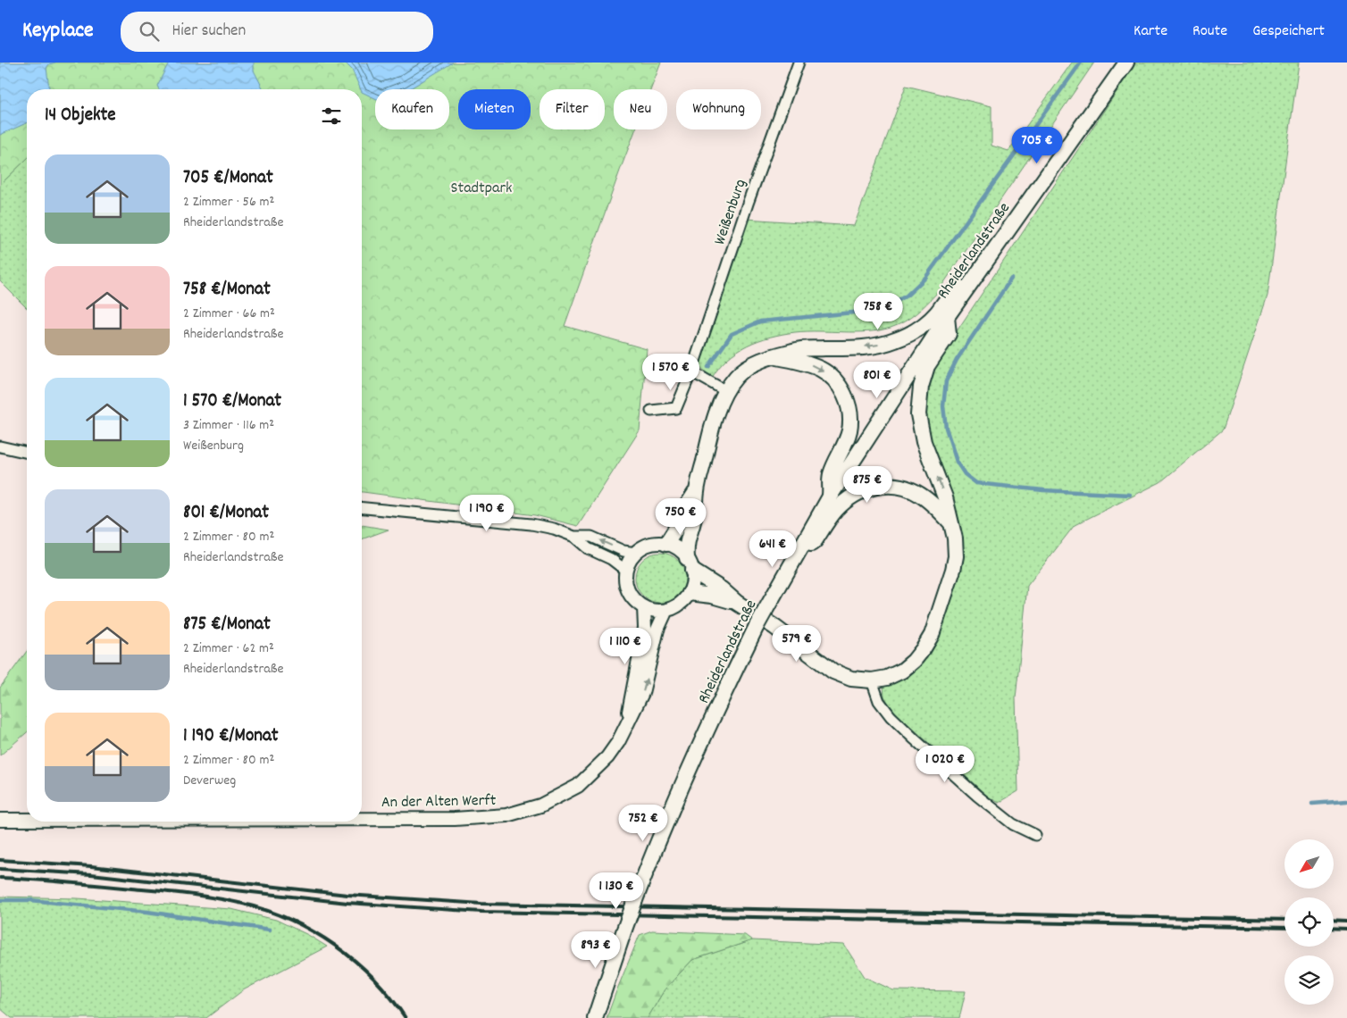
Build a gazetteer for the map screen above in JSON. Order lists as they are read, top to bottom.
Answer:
{
  "streets": {
    "main road": ["Rheiderlandstraße"],
    "street": ["Weißenburg", "An der Alten Werft"]
  },
  "parks": ["Stadtpark"],
  "north": "bottom left",
  "page": {
    "header": "Keyplace",
    "search": "Hier suchen",
    "nav": ["Karte", "Route", "Gespeichert"],
    "chip": [
      "Kaufen",
      "Mieten",
      "Filter",
      "Neu",
      "Wohnung"
    ],
    "heading": "14 Objekte",
    "price": [
      "705 €",
      "758 €",
      "1 570 €",
      "801 €",
      "875 €",
      "1 190 €",
      "750 €",
      "641 €",
      "579 €",
      "1 110 €",
      "1 020 €",
      "752 €",
      "1 130 €",
      "893 €"
    ],
    "list": [
      {
        "name": "705 €/Monat",
        "note": "2 Zimmer · 56 m² · Rheiderlandstraße"
      },
      {
        "name": "758 €/Monat",
        "note": "2 Zimmer · 66 m² · Rheiderlandstraße"
      },
      {
        "name": "1 570 €/Monat",
        "note": "3 Zimmer · 116 m² · Weißenburg"
      },
      {
        "name": "801 €/Monat",
        "note": "2 Zimmer · 80 m² · Rheiderlandstraße"
      },
      {
        "name": "875 €/Monat",
        "note": "2 Zimmer · 62 m² · Rheiderlandstraße"
      },
      {
        "name": "1 190 €/Monat",
        "note": "2 Zimmer · 80 m² · Deverweg"
      }
    ]
  }
}
